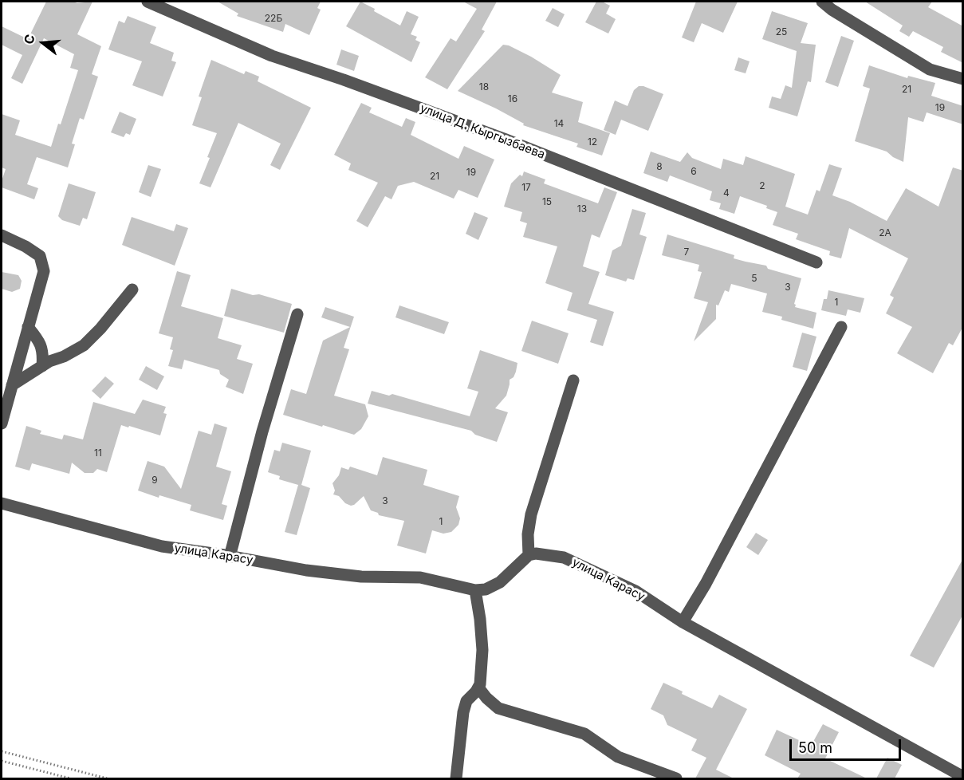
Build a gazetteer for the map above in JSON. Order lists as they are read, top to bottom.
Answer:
{
  "streets": {
    "street": ["улица Д. Кыргызбаева", "улица Карасу"]
  },
  "house_numbers": [
    "22Б",
    "25",
    "18",
    "21",
    "16",
    "19",
    "14",
    "12",
    "8",
    "6",
    "19",
    "21",
    "2",
    "17",
    "4",
    "15",
    "13",
    "2А",
    "7",
    "5",
    "3",
    "1",
    "11",
    "9",
    "3",
    "1"
  ],
  "scale_bar": "50 m",
  "north": "left"
}
